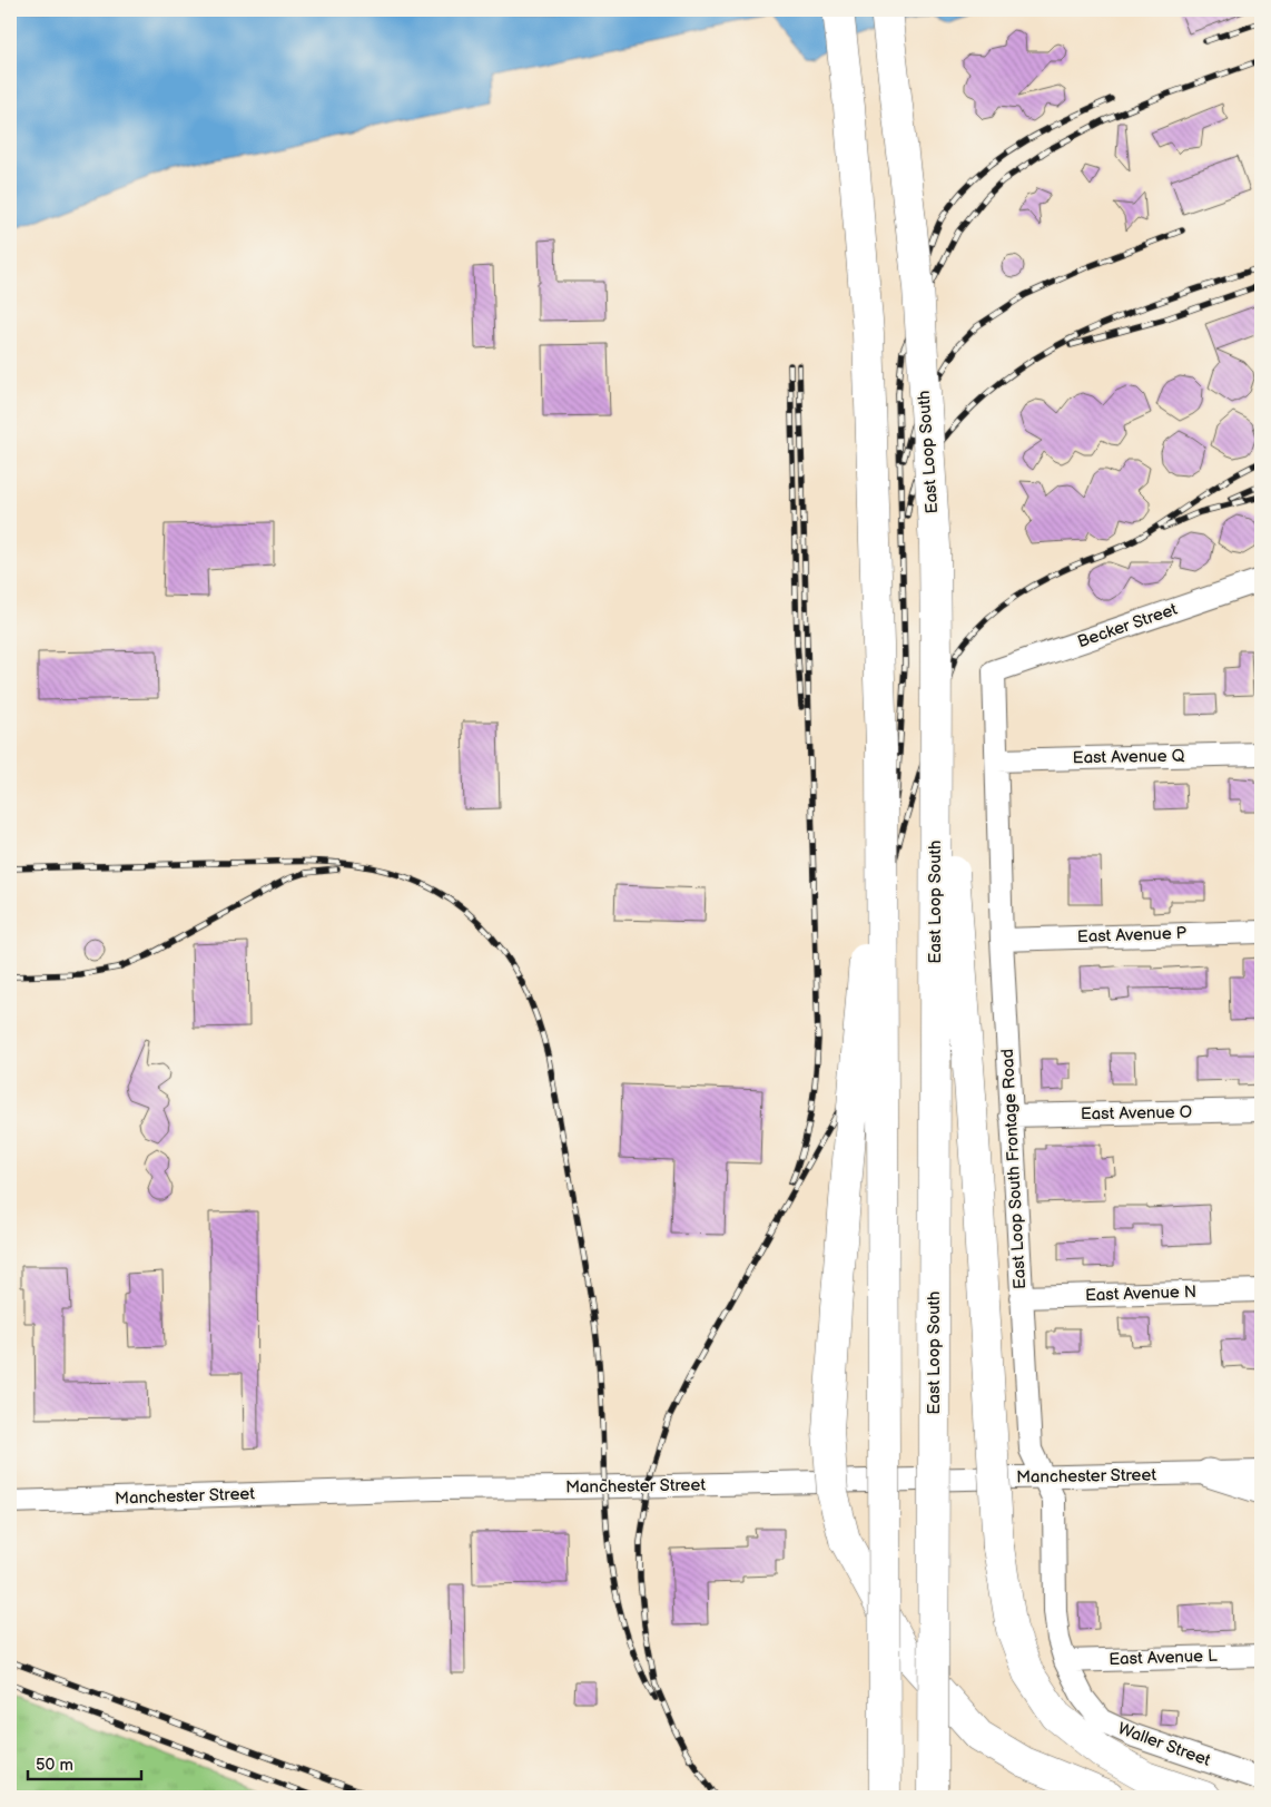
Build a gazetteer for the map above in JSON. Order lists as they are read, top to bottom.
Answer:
{
  "streets": {
    "highway": ["East Loop South"],
    "street": [
      "Becker Street",
      "East Avenue Q",
      "East Avenue P",
      "East Avenue O",
      "East Loop South Frontage Road",
      "East Avenue N",
      "Manchester Street",
      "East Avenue L",
      "Waller Street"
    ]
  },
  "crossings": [
    ["Becker Street", "East Loop South Frontage Road"],
    ["East Avenue Q", "East Loop South Frontage Road"],
    ["East Avenue P", "East Loop South Frontage Road"],
    ["East Avenue O", "East Loop South Frontage Road"],
    ["East Loop South Frontage Road", "East Avenue N"],
    ["East Loop South Frontage Road", "Manchester Street"],
    ["East Loop South Frontage Road", "East Avenue L"],
    ["East Loop South Frontage Road", "Waller Street"],
    ["East Avenue L", "Waller Street"]
  ],
  "scale_bar": "50 m"
}
